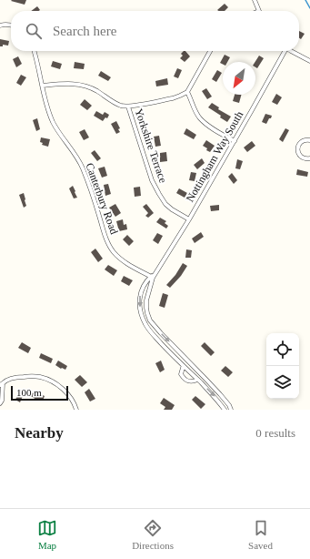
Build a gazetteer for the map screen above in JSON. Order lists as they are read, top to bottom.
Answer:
{
  "streets": {
    "street": ["Yorkshire Terrace", "Nottingham Way South", "Canterbury Road"]
  },
  "crossings": [
    ["Yorkshire Terrace", "Nottingham Way South"],
    ["Nottingham Way South", "Canterbury Road"]
  ],
  "one_way": ["Nottingham Way South"],
  "scale_bar": "100 m",
  "north": "bottom left",
  "page": {
    "search": "Search here",
    "scale": "100 m",
    "heading": ["Nearby", "0 results"],
    "nav": ["Map", "Directions", "Saved"]
  }
}
